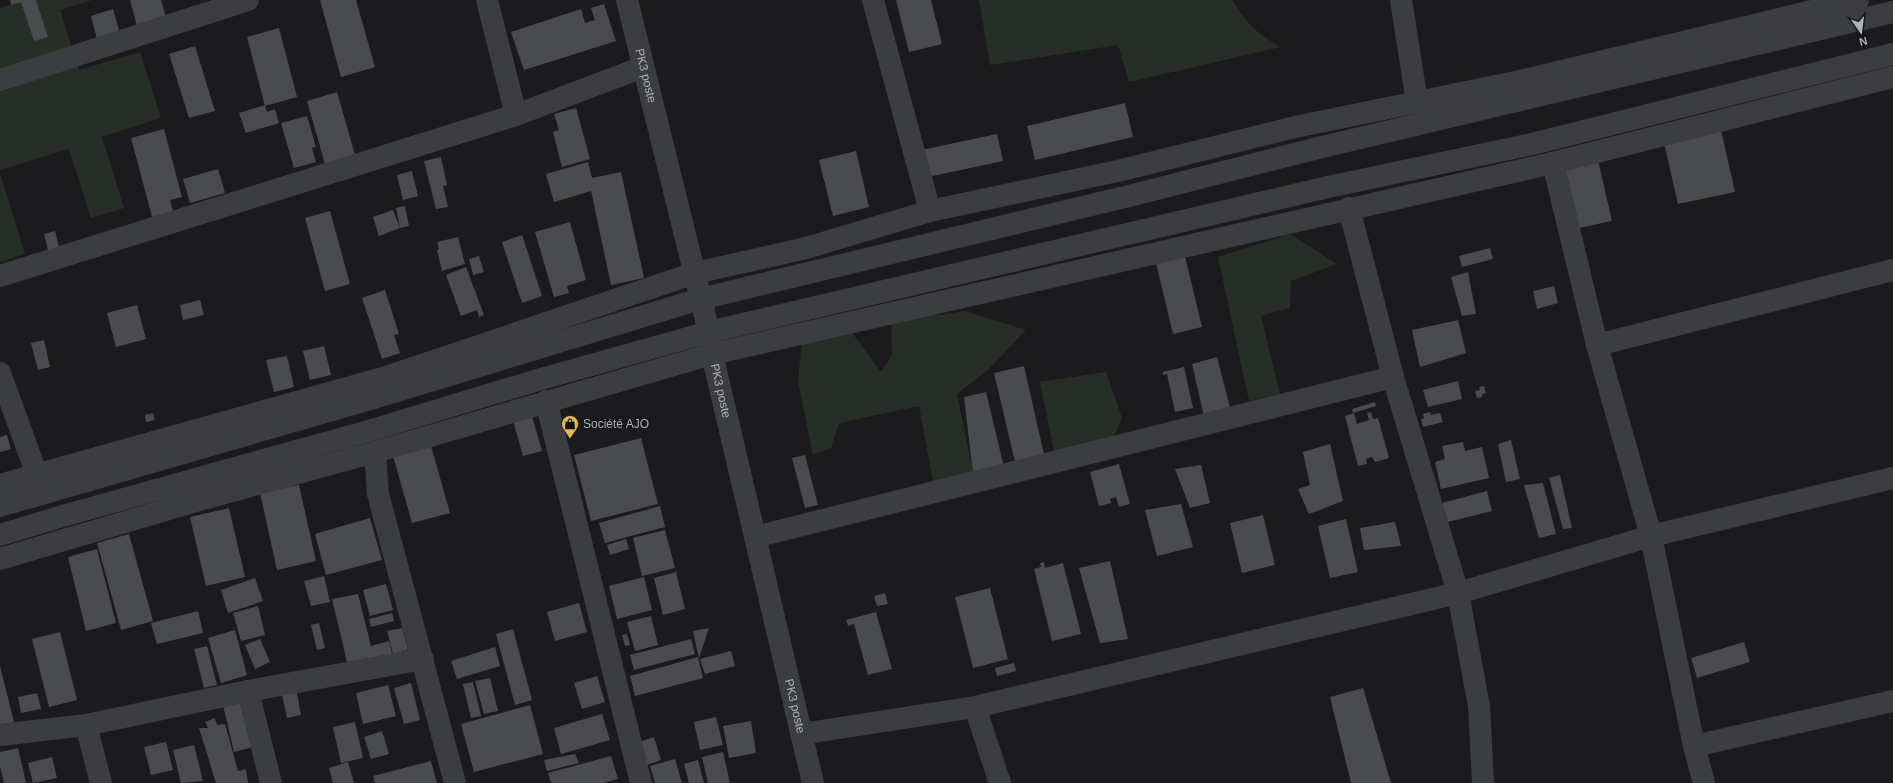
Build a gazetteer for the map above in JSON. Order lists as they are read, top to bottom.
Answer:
{
  "streets": {
    "street": ["PK3 poste"]
  },
  "places": {
    "shop": ["Société AJO"]
  },
  "north": "bottom"
}
